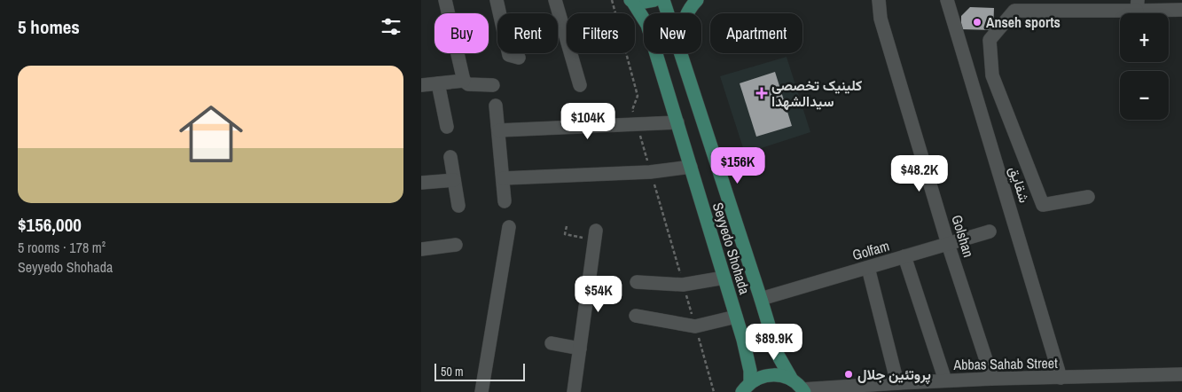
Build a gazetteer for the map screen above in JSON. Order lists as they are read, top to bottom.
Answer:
{
  "streets": {
    "main road": ["Seyyedo Shohada"],
    "street": [
      "شقایق",
      "Golshan",
      "Golfam",
      "Abbas Sahab Street"
    ]
  },
  "crossings": [
    ["شقایق", "Abbas Sahab Street"],
    ["Golshan", "Golfam"],
    ["Golshan", "Abbas Sahab Street"],
    ["Seyyedo Shohada", "Golfam"]
  ],
  "places": {
    "other": ["Anseh sports", "پروتئین جلال"],
    "health": ["کلینیک تخصصی سیدالشهدا"]
  },
  "scale_bar": "50 m",
  "page": {
    "heading": "5 homes",
    "map_buttons": ["+", "−"],
    "chip": [
      "Buy",
      "Rent",
      "Filters",
      "New",
      "Apartment"
    ],
    "list": [
      {
        "name": "$156,000",
        "note": "5 rooms · 178 m² · Seyyedo Shohada"
      }
    ],
    "price": [
      "$104K",
      "$156K",
      "$48.2K",
      "$54K",
      "$89.9K"
    ],
    "scale": "50 m"
  }
}
